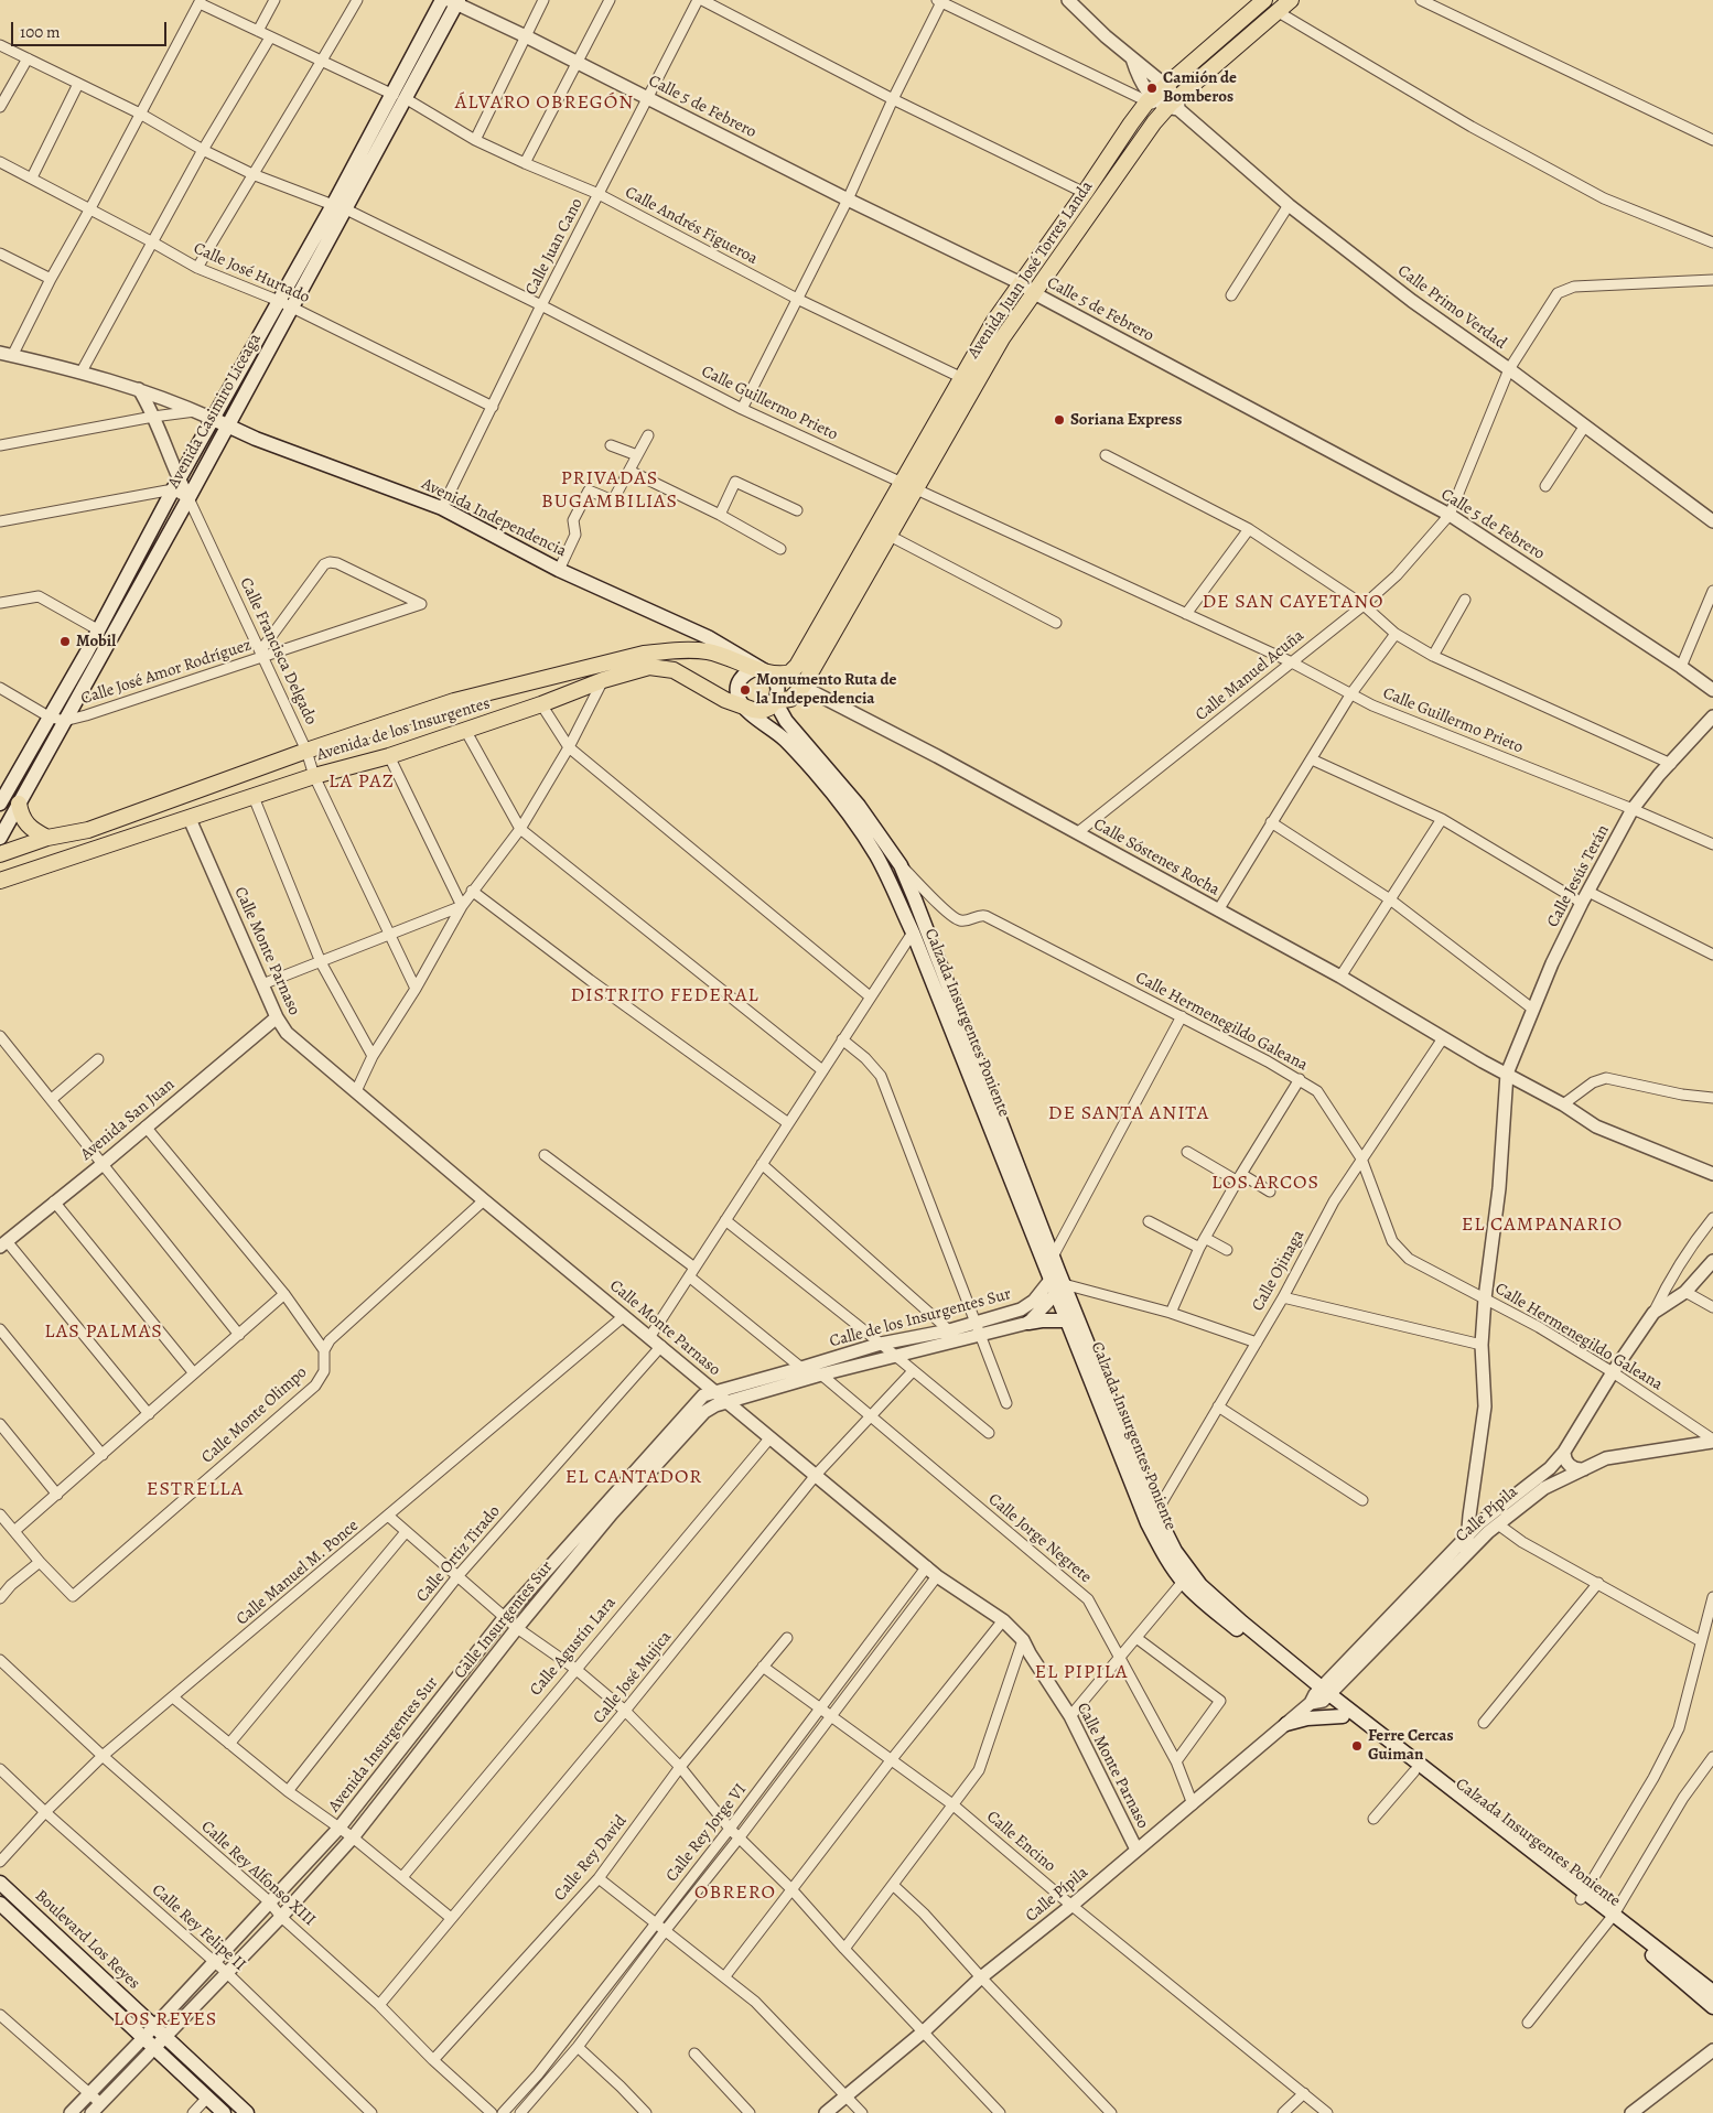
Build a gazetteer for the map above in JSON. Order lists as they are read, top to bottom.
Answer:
{
  "streets": {
    "main road": [
      "Avenida Juan José Torres Landa",
      "Avenida Casimiro Liceaga",
      "Avenida Independencia",
      "Avenida de los Insurgentes",
      "Calzada Insurgentes Poniente",
      "Boulevard Los Reyes"
    ],
    "street": [
      "Calle 5 de Febrero",
      "Calle Andrés Figueroa",
      "Calle Juan Cano",
      "Calle José Hurtado",
      "Calle Primo Verdad",
      "Calle Guillermo Prieto",
      "Calle Francisca Delgado",
      "Calle José Amor Rodríguez",
      "Calle Manuel Acuña",
      "Calle Sóstenes Rocha",
      "Calle Jesús Terán",
      "Calle Monte Parnaso",
      "Calle Hermenegildo Galeana",
      "Avenida San Juan",
      "Calle Ojinaga",
      "Calle de los Insurgentes Sur",
      "Calle Monte Olimpo",
      "Calle Pípila",
      "Calle Jorge Negrete",
      "Calle Ortiz Tirado",
      "Calle Manuel M. Ponce",
      "Calle Insurgentes Sur",
      "Calle Agustín Lara",
      "Calle José Mujica",
      "Avenida Insurgentes Sur",
      "Calle Rey Jorge VI",
      "Calle Encino",
      "Calle Rey David",
      "Calle Rey Alfonso XIII",
      "Calle Rey Felipe II"
    ]
  },
  "crossings": [
    ["Calle 5 de Febrero", "Calle Juan Cano"],
    ["Calle 5 de Febrero", "Avenida Juan José Torres Landa"],
    ["Calle 5 de Febrero", "Avenida Casimiro Liceaga"],
    ["Calle 5 de Febrero", "Calle Manuel Acuña"],
    ["Calle Andrés Figueroa", "Calle Juan Cano"],
    ["Calle Andrés Figueroa", "Avenida Juan José Torres Landa"],
    ["Calle Andrés Figueroa", "Avenida Casimiro Liceaga"],
    ["Calle Juan Cano", "Calle José Hurtado"],
    ["Calle Juan Cano", "Calle Guillermo Prieto"],
    ["Calle Juan Cano", "Avenida Independencia"],
    ["Avenida Juan José Torres Landa", "Calle Primo Verdad"],
    ["Avenida Juan José Torres Landa", "Calle Guillermo Prieto"],
    ["Avenida Juan José Torres Landa", "Avenida Independencia"],
    ["Avenida Juan José Torres Landa", "Avenida de los Insurgentes"],
    ["Avenida Juan José Torres Landa", "Calle Sóstenes Rocha"],
    ["Avenida Juan José Torres Landa", "Calzada Insurgentes Poniente"],
    ["Calle José Hurtado", "Avenida Casimiro Liceaga"],
    ["Calle Primo Verdad", "Calle Manuel Acuña"],
    ["Calle Guillermo Prieto", "Avenida Casimiro Liceaga"],
    ["Calle Guillermo Prieto", "Calle Manuel Acuña"],
    ["Calle Guillermo Prieto", "Calle Jesús Terán"],
    ["Avenida Casimiro Liceaga", "Avenida Independencia"],
    ["Avenida Casimiro Liceaga", "Calle Francisca Delgado"],
    ["Avenida Casimiro Liceaga", "Calle José Amor Rodríguez"],
    ["Avenida Independencia", "Avenida de los Insurgentes"],
    ["Avenida Independencia", "Calzada Insurgentes Poniente"],
    ["Calle Francisca Delgado", "Calle José Amor Rodríguez"],
    ["Calle Francisca Delgado", "Avenida de los Insurgentes"],
    ["Calle Manuel Acuña", "Calle Sóstenes Rocha"],
    ["Avenida de los Insurgentes", "Calle Monte Parnaso"],
    ["Avenida de los Insurgentes", "Calzada Insurgentes Poniente"],
    ["Calle Sóstenes Rocha", "Calle Jesús Terán"],
    ["Calle Sóstenes Rocha", "Calle Ojinaga"],
    ["Calle Jesús Terán", "Calle Hermenegildo Galeana"],
    ["Calle Jesús Terán", "Calle Pípila"],
    ["Calle Monte Parnaso", "Avenida San Juan"],
    ["Calle Monte Parnaso", "Calle de los Insurgentes Sur"],
    ["Calle Monte Parnaso", "Calle Pípila"],
    ["Calle Monte Parnaso", "Calle Ortiz Tirado"],
    ["Calle Monte Parnaso", "Calle Manuel M. Ponce"],
    ["Calle Monte Parnaso", "Calle Insurgentes Sur"],
    ["Calle Monte Parnaso", "Calle Agustín Lara"],
    ["Calle Monte Parnaso", "Calle José Mujica"],
    ["Calle Monte Parnaso", "Avenida Insurgentes Sur"],
    ["Calle Monte Parnaso", "Calle Rey Jorge VI"],
    ["Calle Hermenegildo Galeana", "Calzada Insurgentes Poniente"],
    ["Calle Hermenegildo Galeana", "Calle Ojinaga"],
    ["Calle Hermenegildo Galeana", "Calle Pípila"],
    ["Calzada Insurgentes Poniente", "Calle Ojinaga"],
    ["Calzada Insurgentes Poniente", "Calle de los Insurgentes Sur"],
    ["Calzada Insurgentes Poniente", "Calle Pípila"],
    ["Calle de los Insurgentes Sur", "Calle Jorge Negrete"],
    ["Calle de los Insurgentes Sur", "Calle Insurgentes Sur"],
    ["Calle de los Insurgentes Sur", "Avenida Insurgentes Sur"],
    ["Calle Pípila", "Calle Jorge Negrete"],
    ["Calle Pípila", "Calle Encino"],
    ["Calle Jorge Negrete", "Calle José Mujica"],
    ["Calle Manuel M. Ponce", "Calle Rey Alfonso XIII"],
    ["Calle Manuel M. Ponce", "Calle Rey Felipe II"],
    ["Calle Insurgentes Sur", "Avenida Insurgentes Sur"],
    ["Calle Insurgentes Sur", "Calle Rey Alfonso XIII"],
    ["Calle Insurgentes Sur", "Calle Rey Felipe II"],
    ["Calle Insurgentes Sur", "Boulevard Los Reyes"],
    ["Calle José Mujica", "Calle Rey Alfonso XIII"],
    ["Avenida Insurgentes Sur", "Calle Rey Alfonso XIII"],
    ["Avenida Insurgentes Sur", "Calle Rey Felipe II"],
    ["Avenida Insurgentes Sur", "Boulevard Los Reyes"],
    ["Calle Rey Jorge VI", "Calle Encino"],
    ["Calle Encino", "Calle Rey David"],
    ["Calle Rey David", "Calle Rey Alfonso XIII"]
  ],
  "districts": [
    "ÁLVARO OBREGÓN",
    "PRIVADAS BUGAMBILIAS",
    "DE SAN CAYETANO",
    "LA PAZ",
    "DISTRITO FEDERAL",
    "DE SANTA ANITA",
    "LOS ARCOS",
    "EL CAMPANARIO",
    "LAS PALMAS",
    "EL CANTADOR",
    "ESTRELLA",
    "EL PIPILA",
    "OBRERO",
    "LOS REYES"
  ],
  "places": [
    "Camión de Bomberos",
    "Soriana Express",
    "Mobil",
    "Monumento Ruta de la Independencia",
    "Ferre Cercas Guiman"
  ],
  "scale_bar": "100 m"
}
